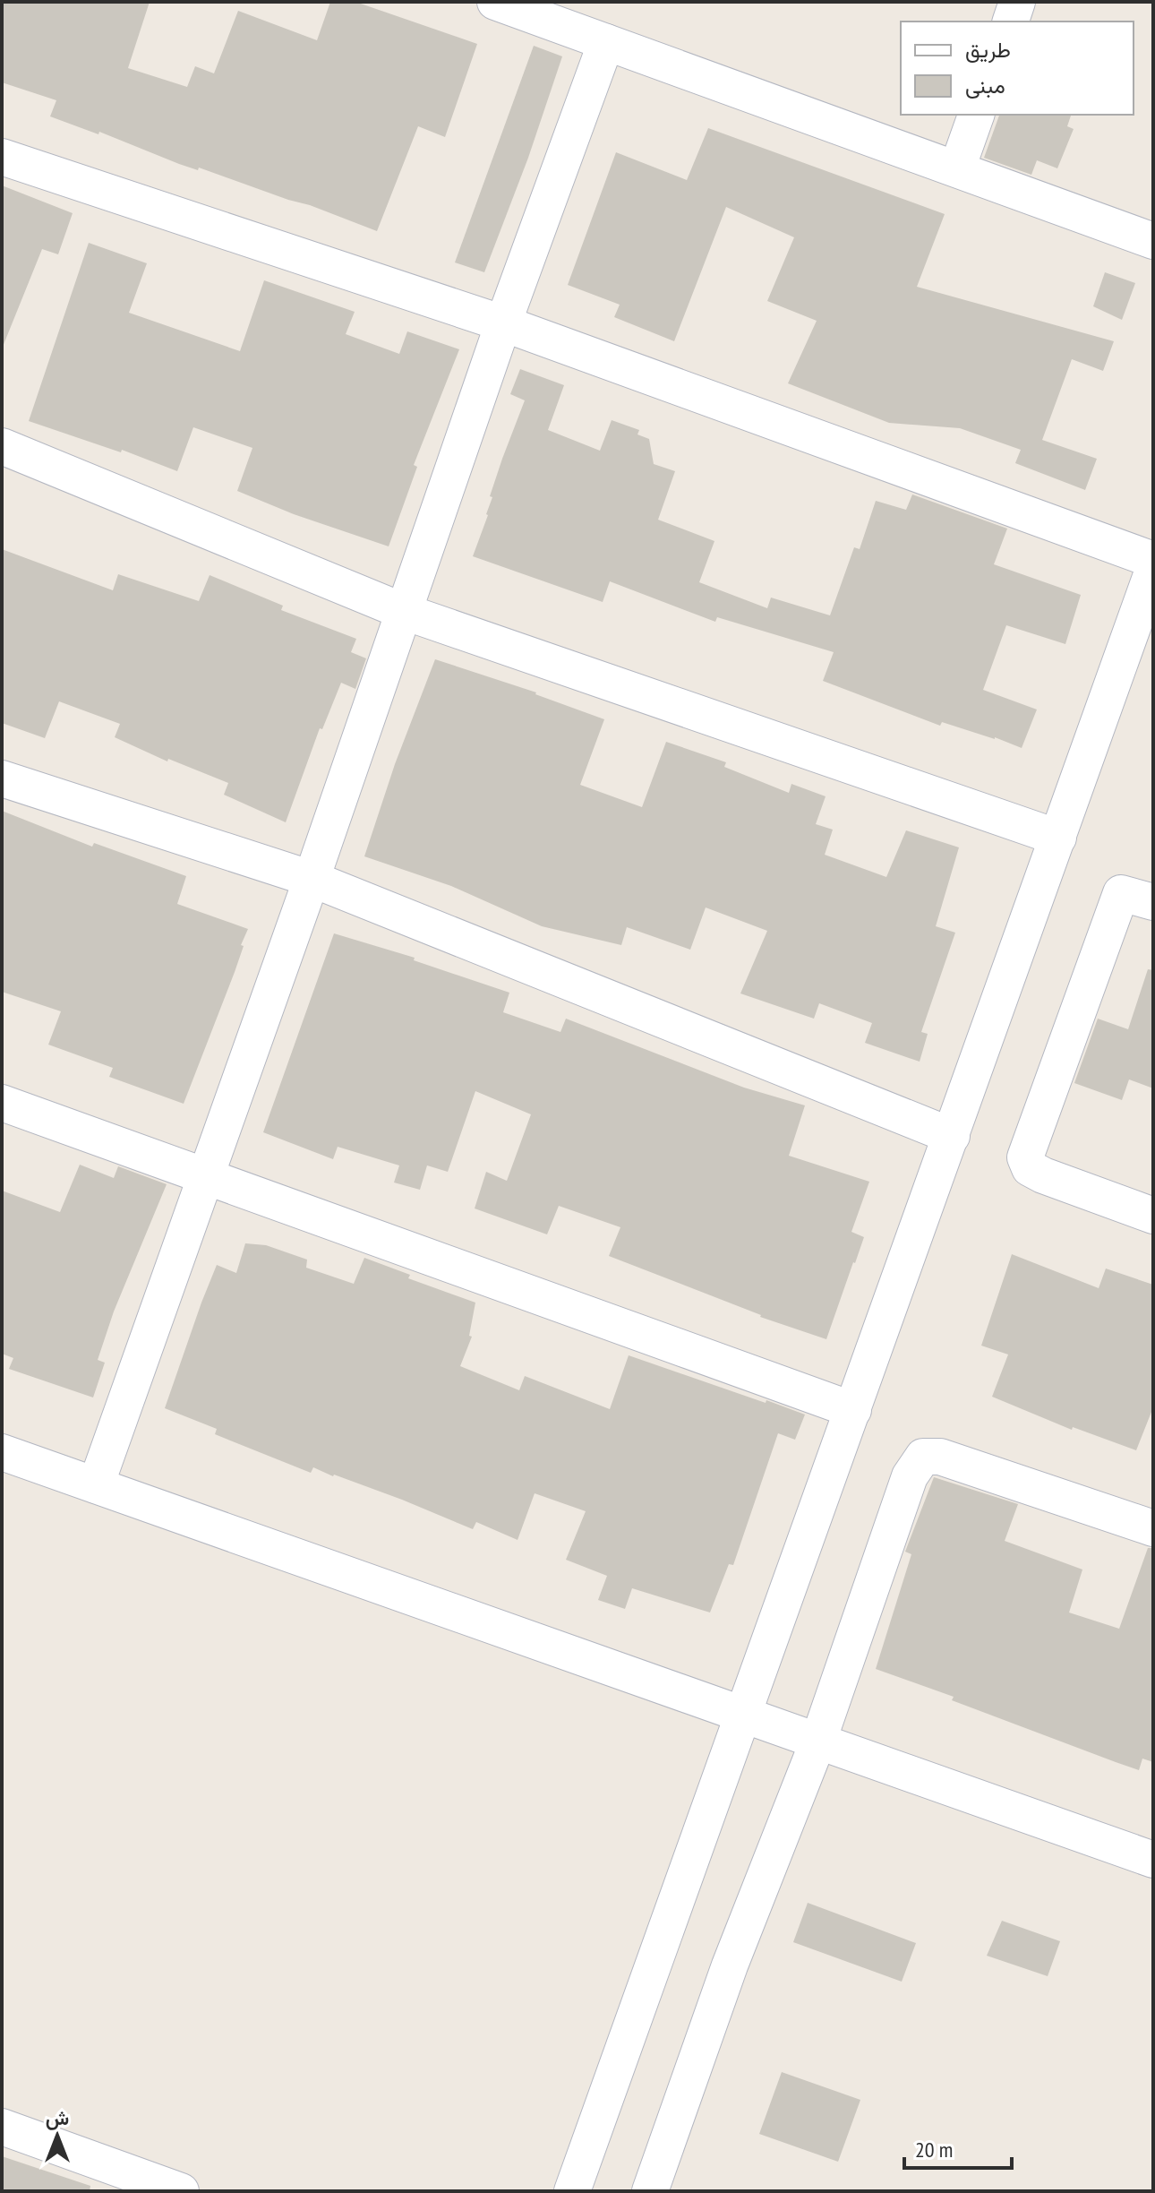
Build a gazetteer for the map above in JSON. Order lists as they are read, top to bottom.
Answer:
{
  "legend": ["طريق", "مبنى"],
  "scale_bar": "20 m",
  "north": "top"
}
